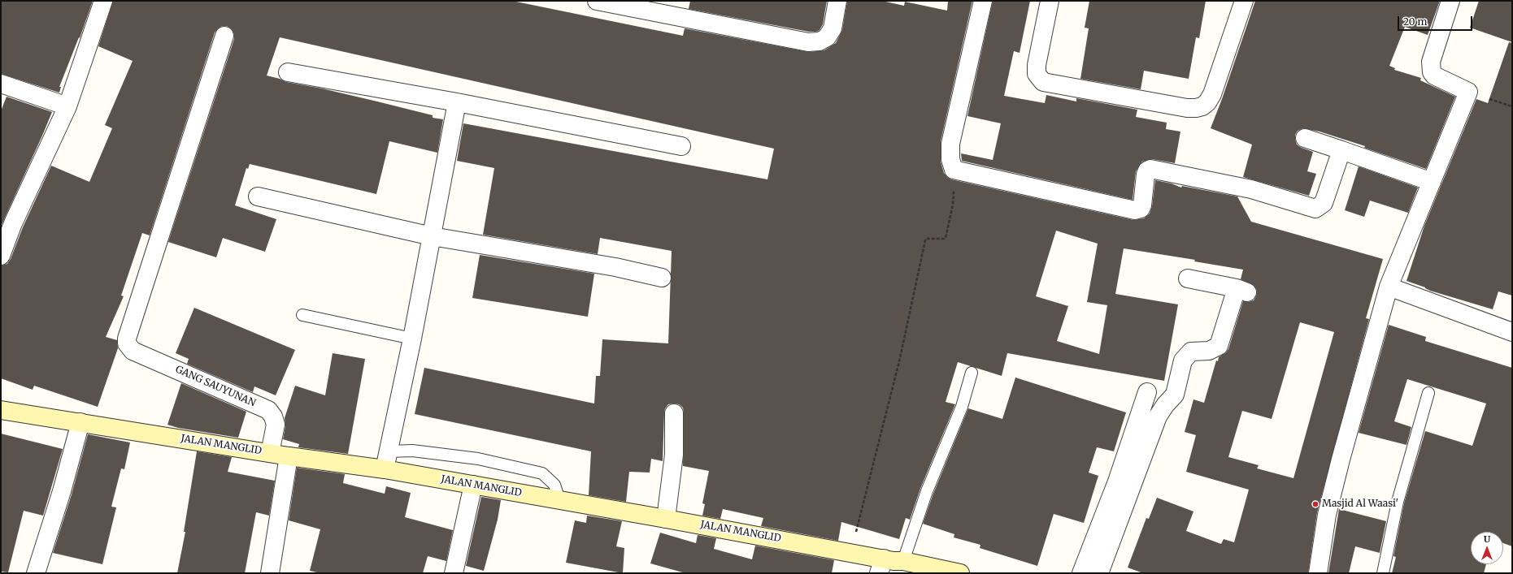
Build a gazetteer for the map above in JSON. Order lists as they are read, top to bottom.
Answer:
{
  "streets": {
    "street": ["GANG SAUYUNAN", "JALAN MANGLID"]
  },
  "crossings": [
    ["GANG SAUYUNAN", "JALAN MANGLID"]
  ],
  "places": ["Masjid Al Waasi'"],
  "scale_bar": "20 m",
  "north": "top"
}
